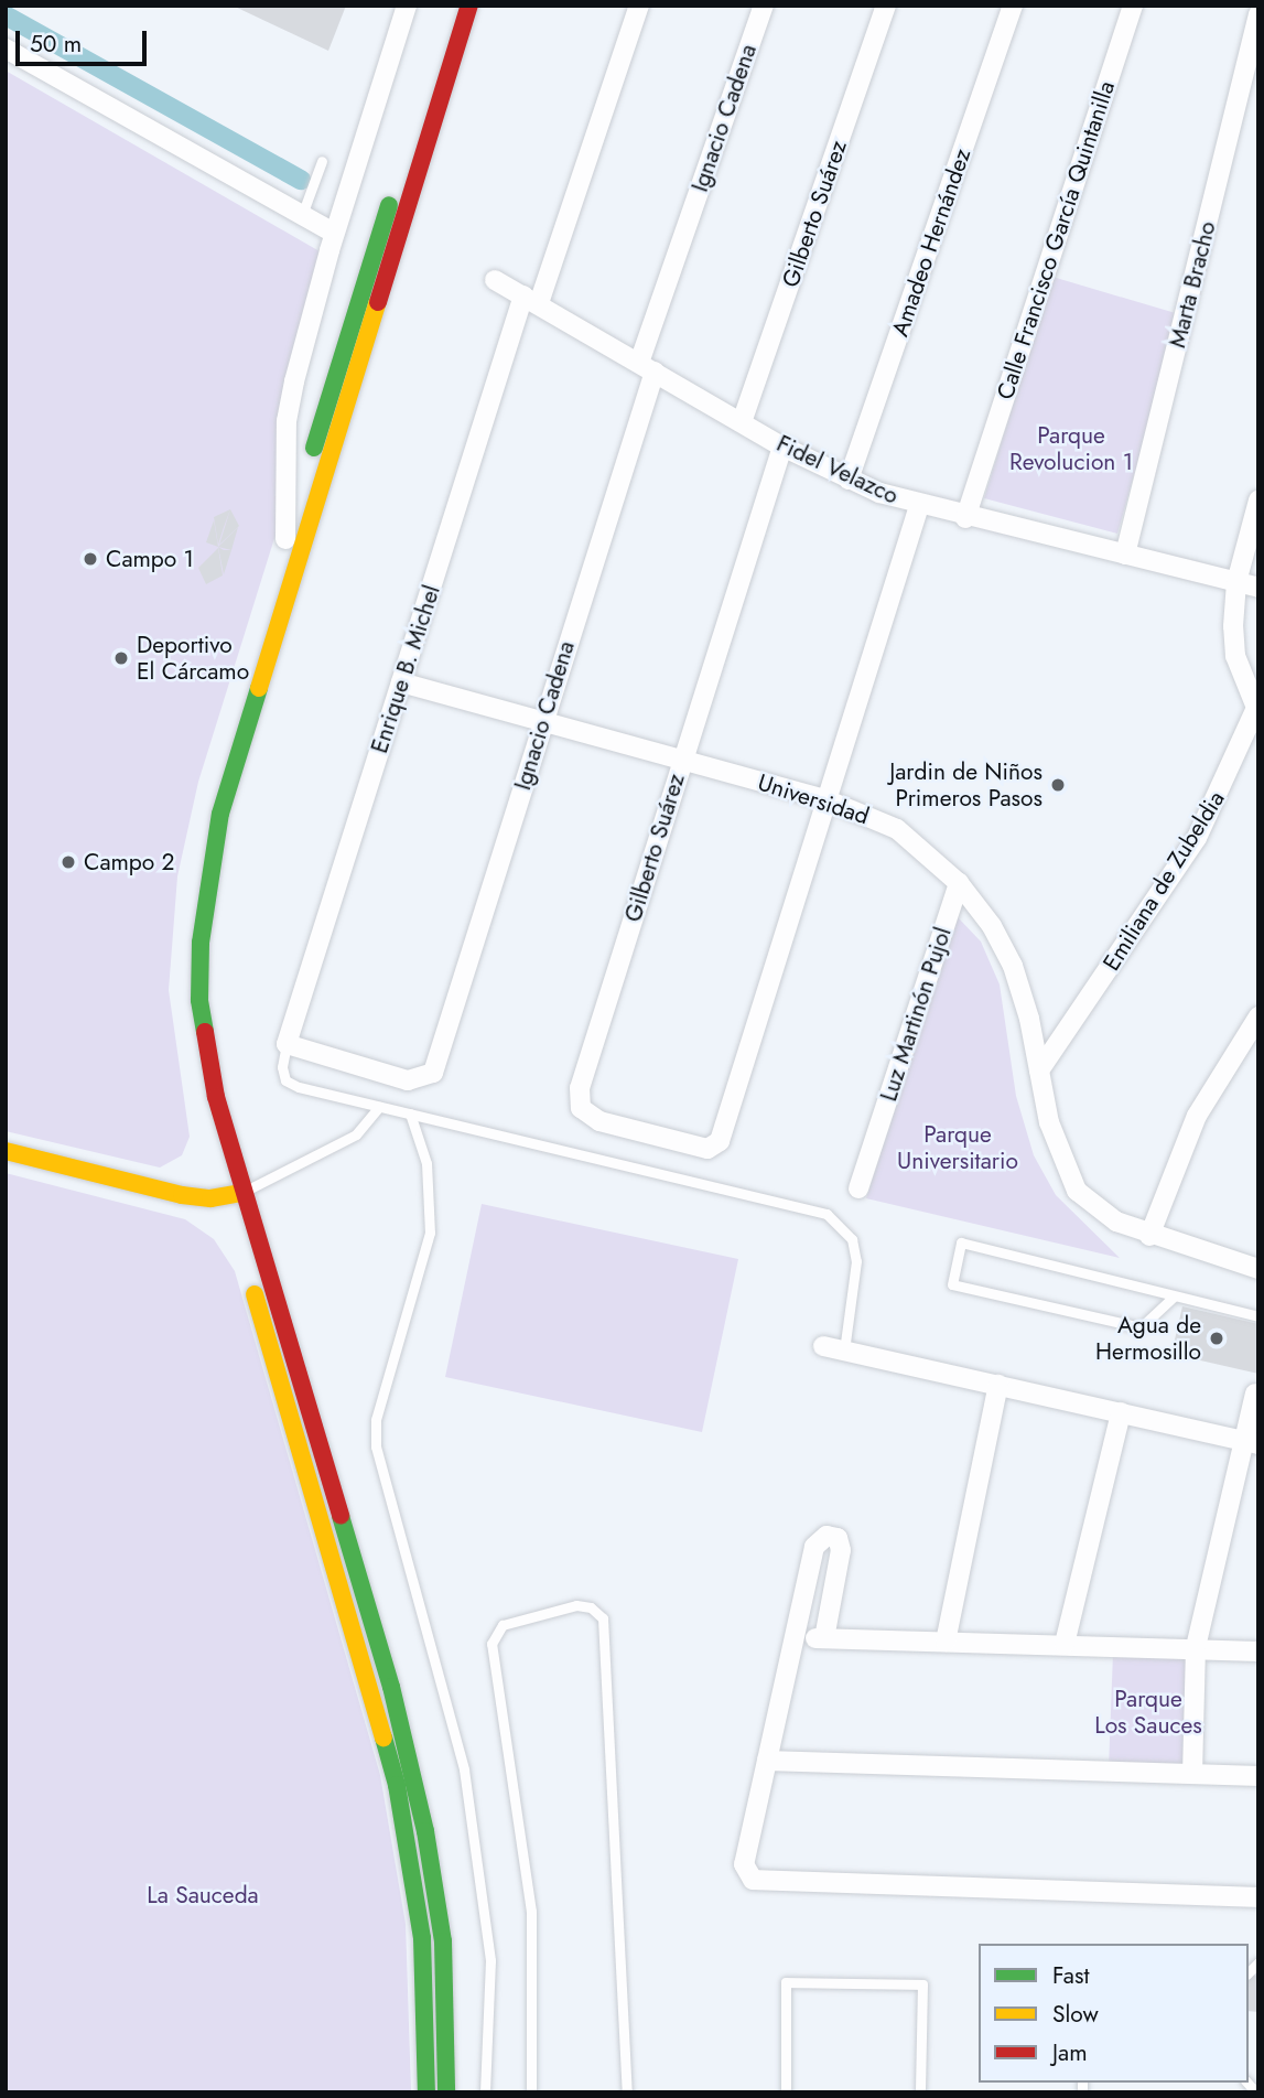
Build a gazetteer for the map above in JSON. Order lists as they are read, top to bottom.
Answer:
{
  "streets": {
    "street": [
      "Ignacio Cadena",
      "Gilberto Suárez",
      "Calle Francisco García Quintanilla",
      "Amadeo Hernández",
      "Marta Bracho",
      "Fidel Velazco",
      "Enrique B. Michel",
      "Universidad",
      "Emiliana de Zubeldia",
      "Luz Martinón Pujol"
    ]
  },
  "crossings": [
    ["Ignacio Cadena", "Fidel Velazco"],
    ["Ignacio Cadena", "Enrique B. Michel"],
    ["Ignacio Cadena", "Universidad"],
    ["Gilberto Suárez", "Fidel Velazco"],
    ["Gilberto Suárez", "Universidad"],
    ["Calle Francisco García Quintanilla", "Fidel Velazco"],
    ["Amadeo Hernández", "Fidel Velazco"],
    ["Marta Bracho", "Fidel Velazco"],
    ["Fidel Velazco", "Enrique B. Michel"],
    ["Fidel Velazco", "Emiliana de Zubeldia"],
    ["Enrique B. Michel", "Universidad"],
    ["Universidad", "Emiliana de Zubeldia"],
    ["Universidad", "Luz Martinón Pujol"]
  ],
  "parks": [
    "Parque Revolucion 1",
    "Parque Universitario",
    "Parque Los Sauces",
    "La Sauceda"
  ],
  "places": [
    "Campo 1",
    "Deportivo El Cárcamo",
    "Jardin de Niños Primeros Pasos",
    "Campo 2",
    "Agua de Hermosillo"
  ],
  "legend": ["Fast", "Slow", "Jam"],
  "scale_bar": "50 m"
}
